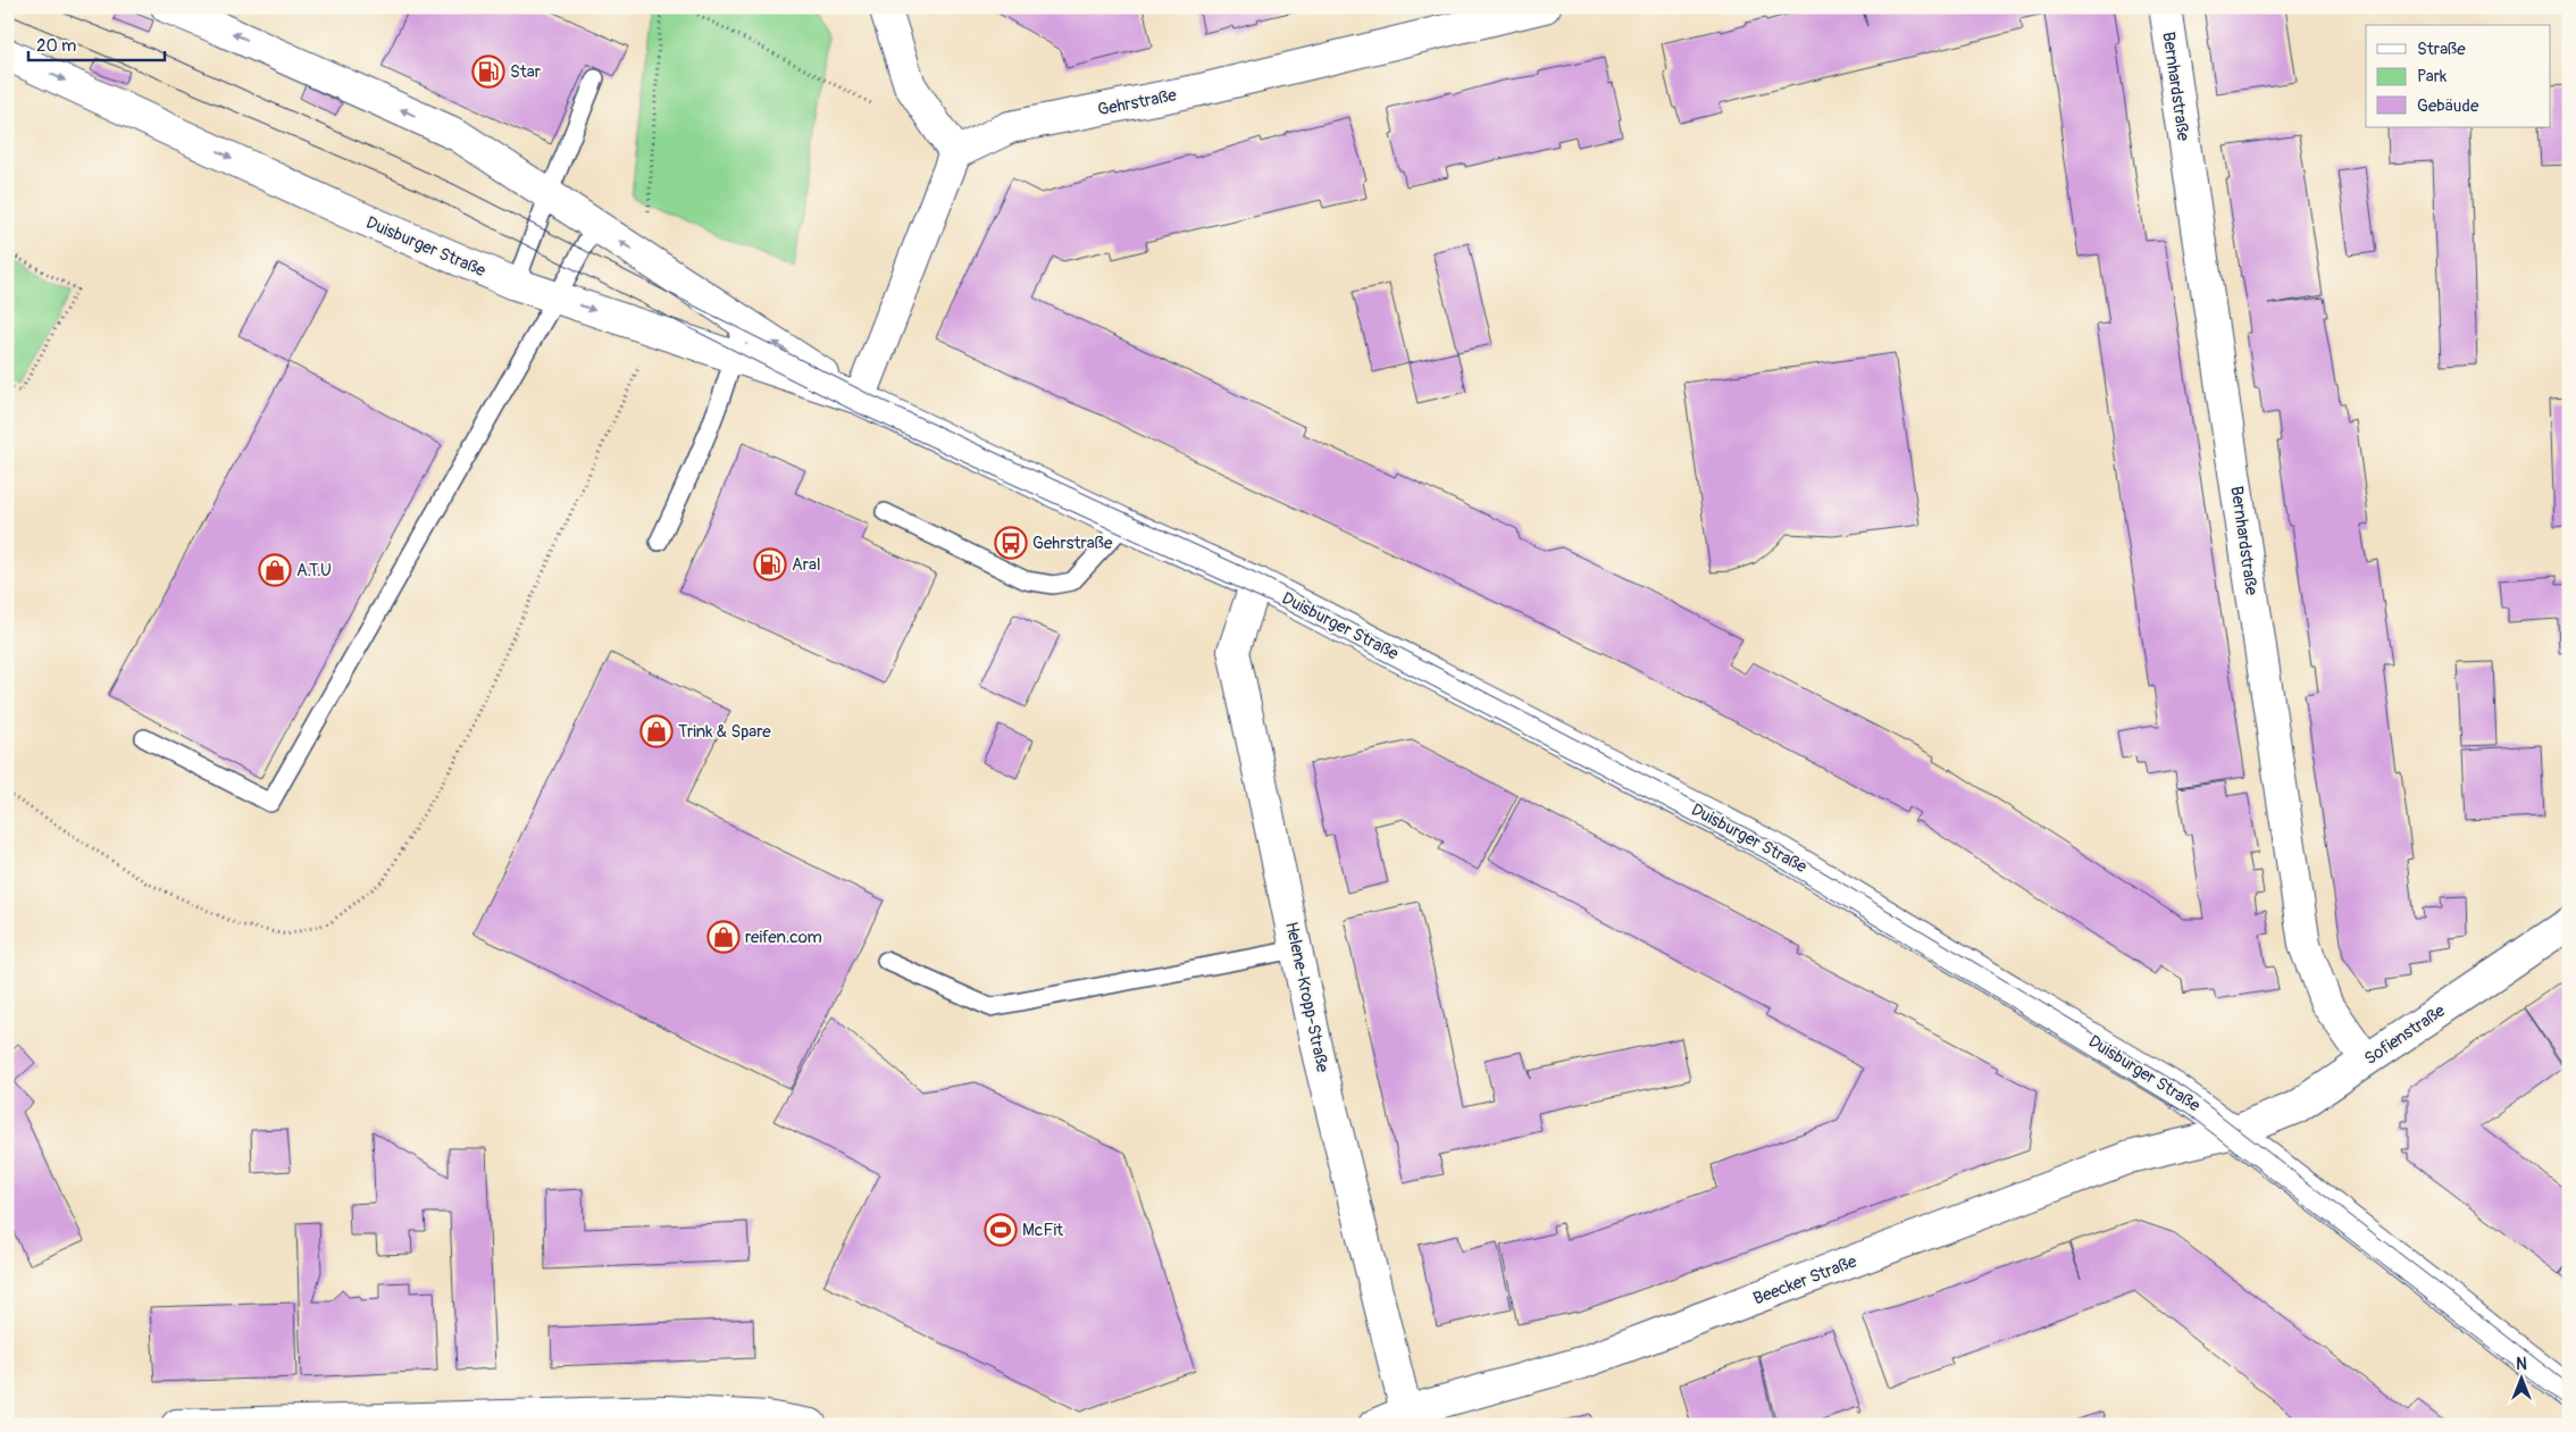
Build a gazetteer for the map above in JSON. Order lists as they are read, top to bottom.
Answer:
{
  "streets": {
    "street": [
      "Bernhardstraße",
      "Gehrstraße",
      "Duisburger Straße",
      "Helene-Kropp-Straße",
      "Sofienstraße",
      "Beecker Straße"
    ]
  },
  "crossings": [
    ["Bernhardstraße", "Sofienstraße"],
    ["Duisburger Straße", "Helene-Kropp-Straße"],
    ["Duisburger Straße", "Sofienstraße"],
    ["Duisburger Straße", "Beecker Straße"],
    ["Helene-Kropp-Straße", "Beecker Straße"],
    ["Sofienstraße", "Beecker Straße"]
  ],
  "places": {
    "fuel station": ["Star", "Aral"],
    "bus stop": ["Gehrstraße"],
    "shop": ["A.T.U", "Trink & Spare", "reifen.com"],
    "sports": ["McFit"]
  },
  "legend": ["Straße", "Park", "Gebäude"],
  "scale_bar": "20 m",
  "north": "top"
}
